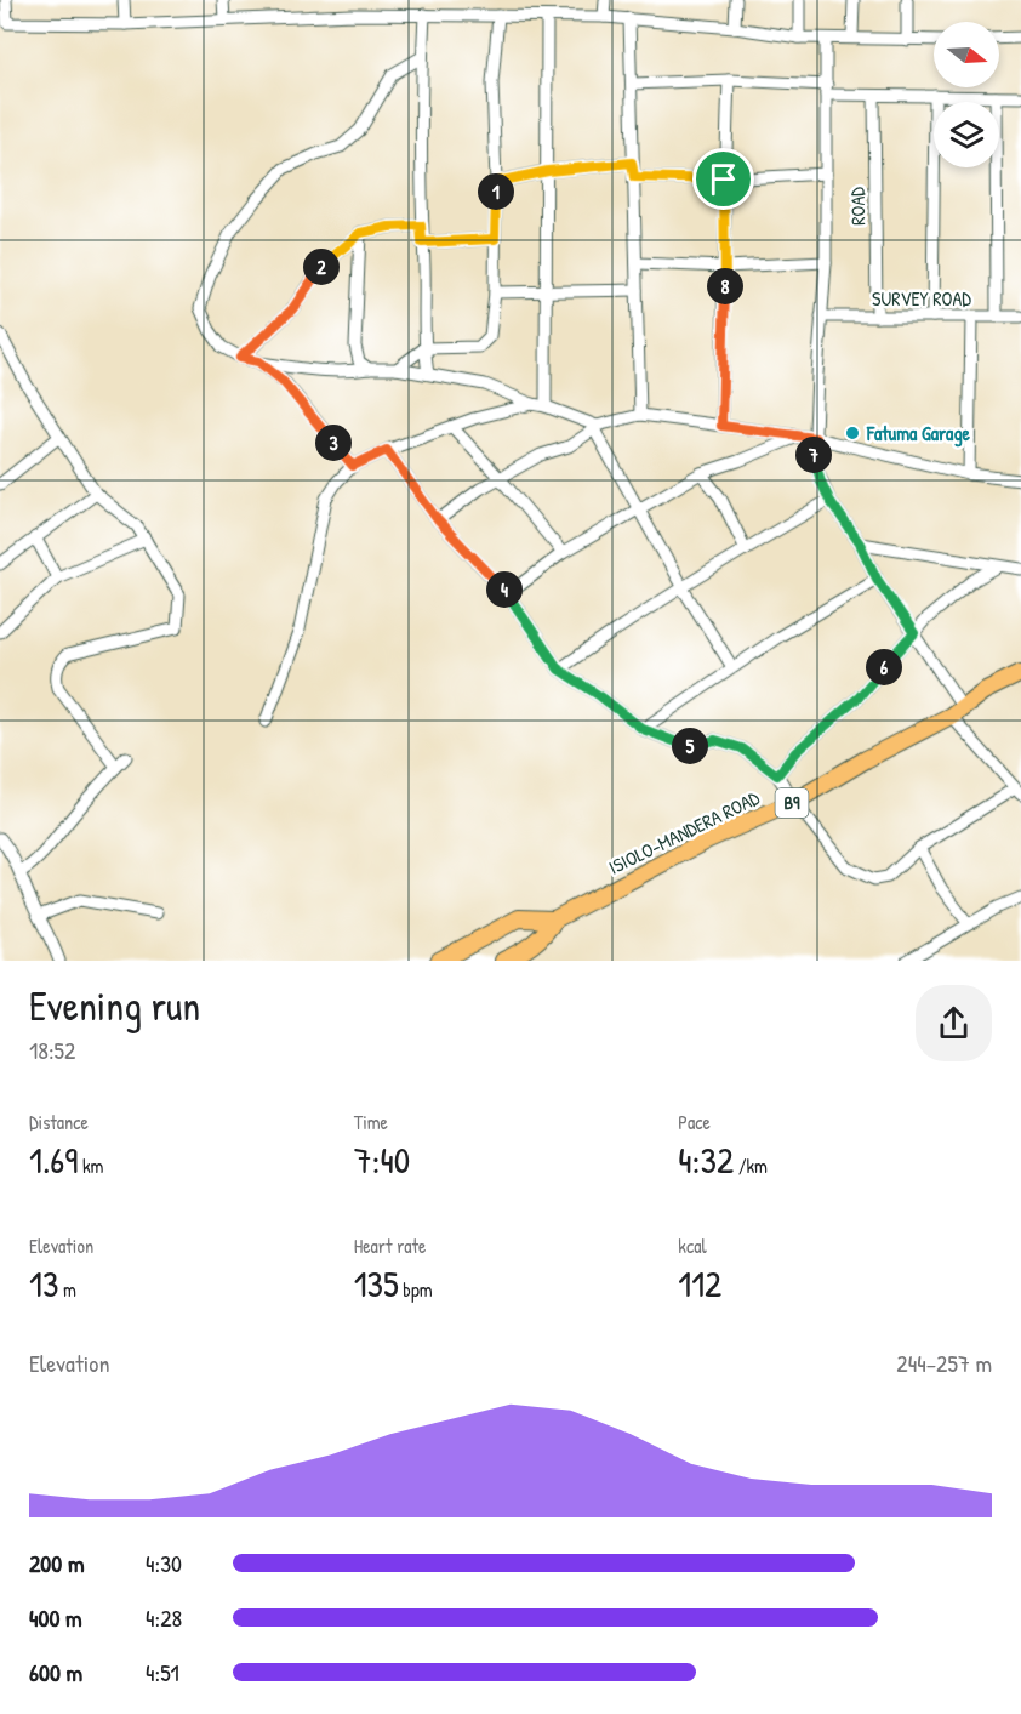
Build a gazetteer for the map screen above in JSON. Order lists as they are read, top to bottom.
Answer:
{
  "streets": {
    "highway": ["B9", "ISIOLO-MANDERA ROAD"],
    "street": ["ROAD", "SURVEY ROAD"]
  },
  "crossings": [
    ["ROAD", "SURVEY ROAD"],
    ["B9", "ISIOLO-MANDERA ROAD"]
  ],
  "places": ["Fatuma Garage"],
  "north": "right",
  "page": {
    "pins": [
      "1",
      "2",
      "8",
      "3",
      "7",
      "4",
      "6",
      "5"
    ],
    "heading": ["Evening run", "18:52"],
    "stats": [
      ["Distance", "1.69 km"],
      ["Time", "7:40"],
      ["Pace", "4:32 /km"],
      ["Elevation", "13 m"],
      ["Heart rate", "135 bpm"],
      ["kcal", "112"]
    ],
    "chart": ["Elevation", "244–257 m"],
    "list": [
      {
        "name": "200 m",
        "note": "4:30"
      },
      {
        "name": "400 m",
        "note": "4:28"
      },
      {
        "name": "600 m",
        "note": "4:51"
      }
    ]
  }
}
